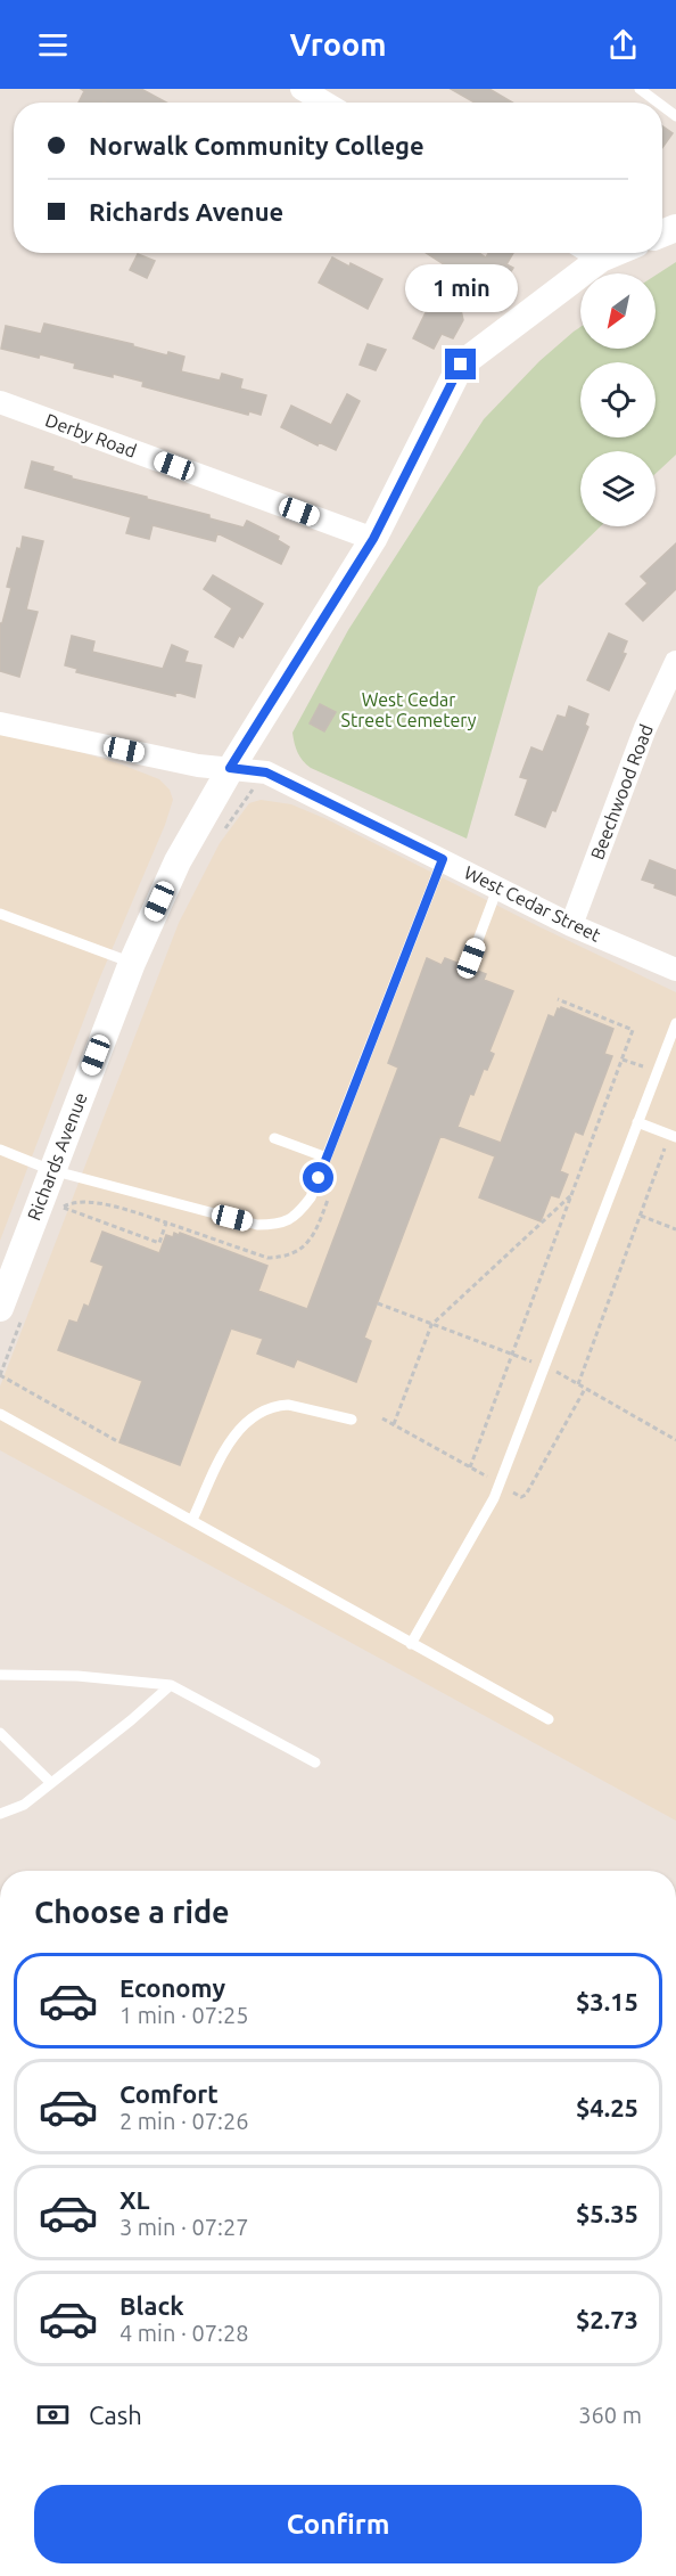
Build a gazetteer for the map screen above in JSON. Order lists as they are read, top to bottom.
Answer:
{
  "streets": {
    "street": [
      "Derby Road",
      "Beechwood Road",
      "West Cedar Street",
      "Richards Avenue"
    ]
  },
  "crossings": [
    ["Derby Road", "Richards Avenue"],
    ["Beechwood Road", "West Cedar Street"],
    ["West Cedar Street", "Richards Avenue"]
  ],
  "parks": ["West Cedar Street Cemetery"],
  "north": "bottom left",
  "page": {
    "header": "Vroom",
    "banner": ["Norwalk Community College", "Richards Avenue"],
    "bubble": "1 min",
    "heading": "Choose a ride",
    "list": [
      {
        "name": "Economy",
        "note": "1 min · 07:25",
        "value": "$3.15"
      },
      {
        "name": "Comfort",
        "note": "2 min · 07:26",
        "value": "$4.25"
      },
      {
        "name": "XL",
        "note": "3 min · 07:27",
        "value": "$5.35"
      },
      {
        "name": "Black",
        "note": "4 min · 07:28",
        "value": "$2.73"
      }
    ],
    "pay": ["Cash", "360 m"],
    "buttons": "Confirm"
  }
}
